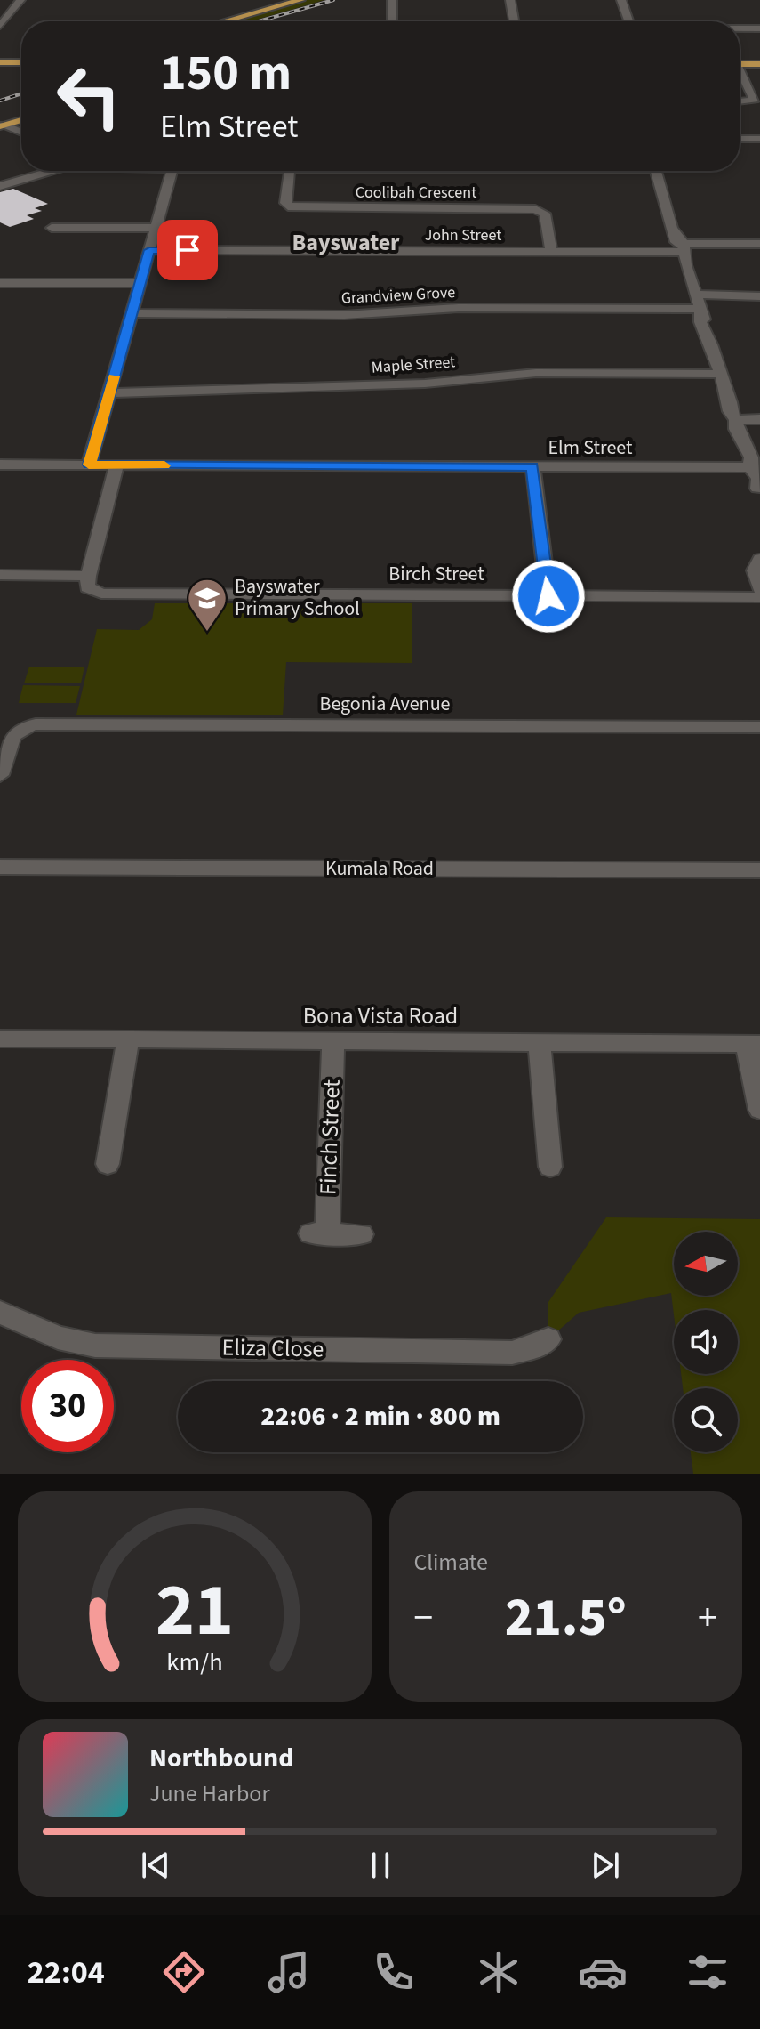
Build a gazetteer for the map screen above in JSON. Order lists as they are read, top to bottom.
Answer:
{
  "streets": {
    "street": [
      "Coolibah Crescent",
      "John Street",
      "Grandview Grove",
      "Maple Street",
      "Elm Street",
      "Birch Street",
      "Begonia Avenue",
      "Kumala Road",
      "Bona Vista Road",
      "Finch Street",
      "Eliza Close"
    ]
  },
  "crossings": [
    ["Coolibah Crescent", "John Street"],
    ["Bona Vista Road", "Finch Street"]
  ],
  "districts": ["Bayswater"],
  "places": {
    "school or university": ["Bayswater Primary School"]
  },
  "north": "left",
  "page": {
    "turn": ["150 m", "Elm Street"],
    "limit": "30",
    "trip": "22:06 · 2 min · 800 m",
    "tile": "Climate",
    "heat": ["−", "21.5°", "+"],
    "song": ["Northbound", "June Harbor"],
    "tabs": "22:04",
    "gauge": ["21", "km/h"]
  }
}
